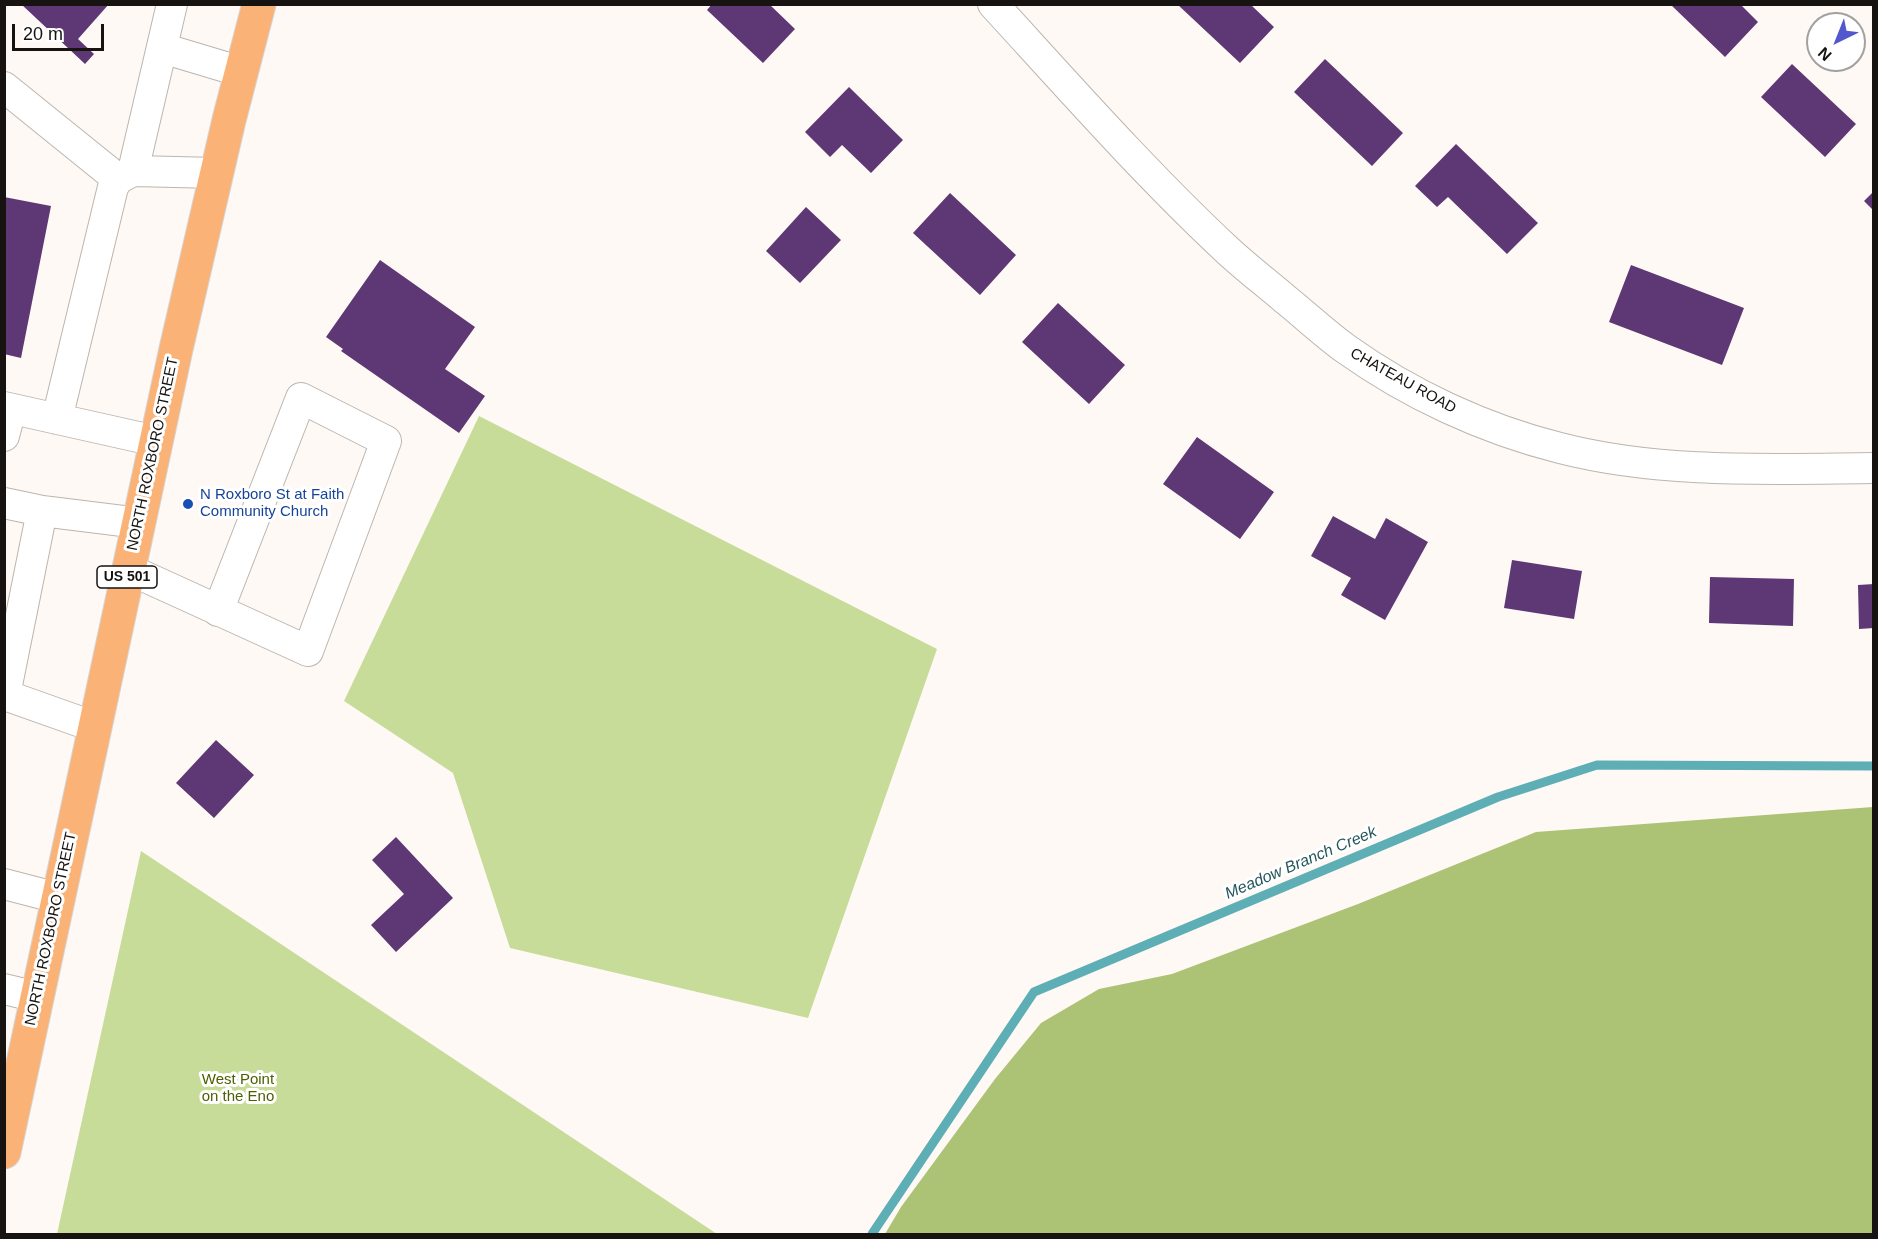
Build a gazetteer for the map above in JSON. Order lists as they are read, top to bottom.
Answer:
{
  "streets": {
    "highway": ["NORTH ROXBORO STREET", "US 501"],
    "street": ["CHATEAU ROAD"]
  },
  "water": ["Meadow Branch Creek"],
  "parks": ["West Point on the Eno"],
  "places": ["N Roxboro St at Faith Community Church"],
  "scale_bar": "20 m",
  "north": "bottom left"
}
